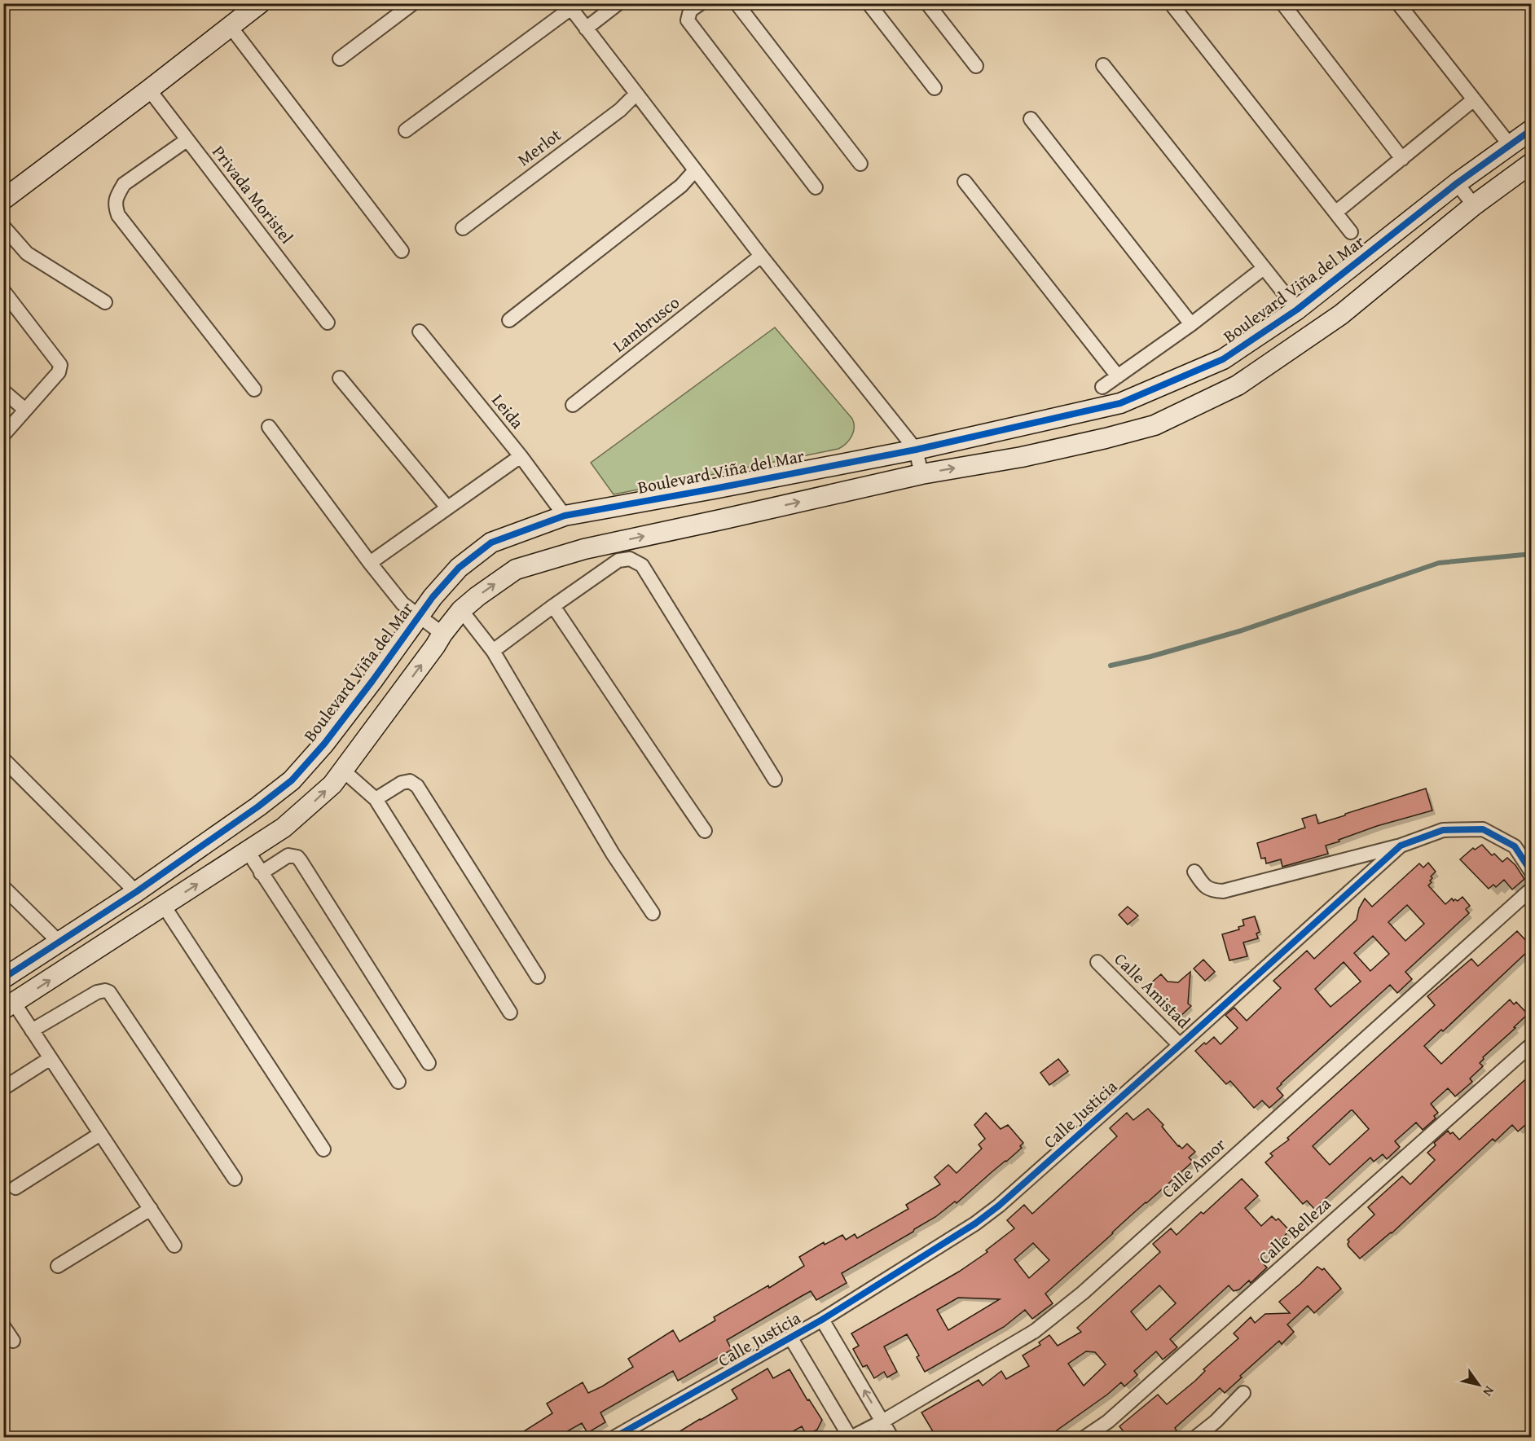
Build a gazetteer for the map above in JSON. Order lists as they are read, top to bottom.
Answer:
{
  "streets": {
    "street": [
      "Merlot",
      "Privada Moristel",
      "Boulevard Viña del Mar",
      "Lambrusco",
      "Leida",
      "Calle Amistad",
      "Calle Justicia",
      "Calle Amor",
      "Calle Belleza"
    ]
  },
  "crossings": [
    ["Boulevard Viña del Mar", "Leida"],
    ["Calle Amistad", "Calle Justicia"]
  ],
  "north": "bottom right"
}
